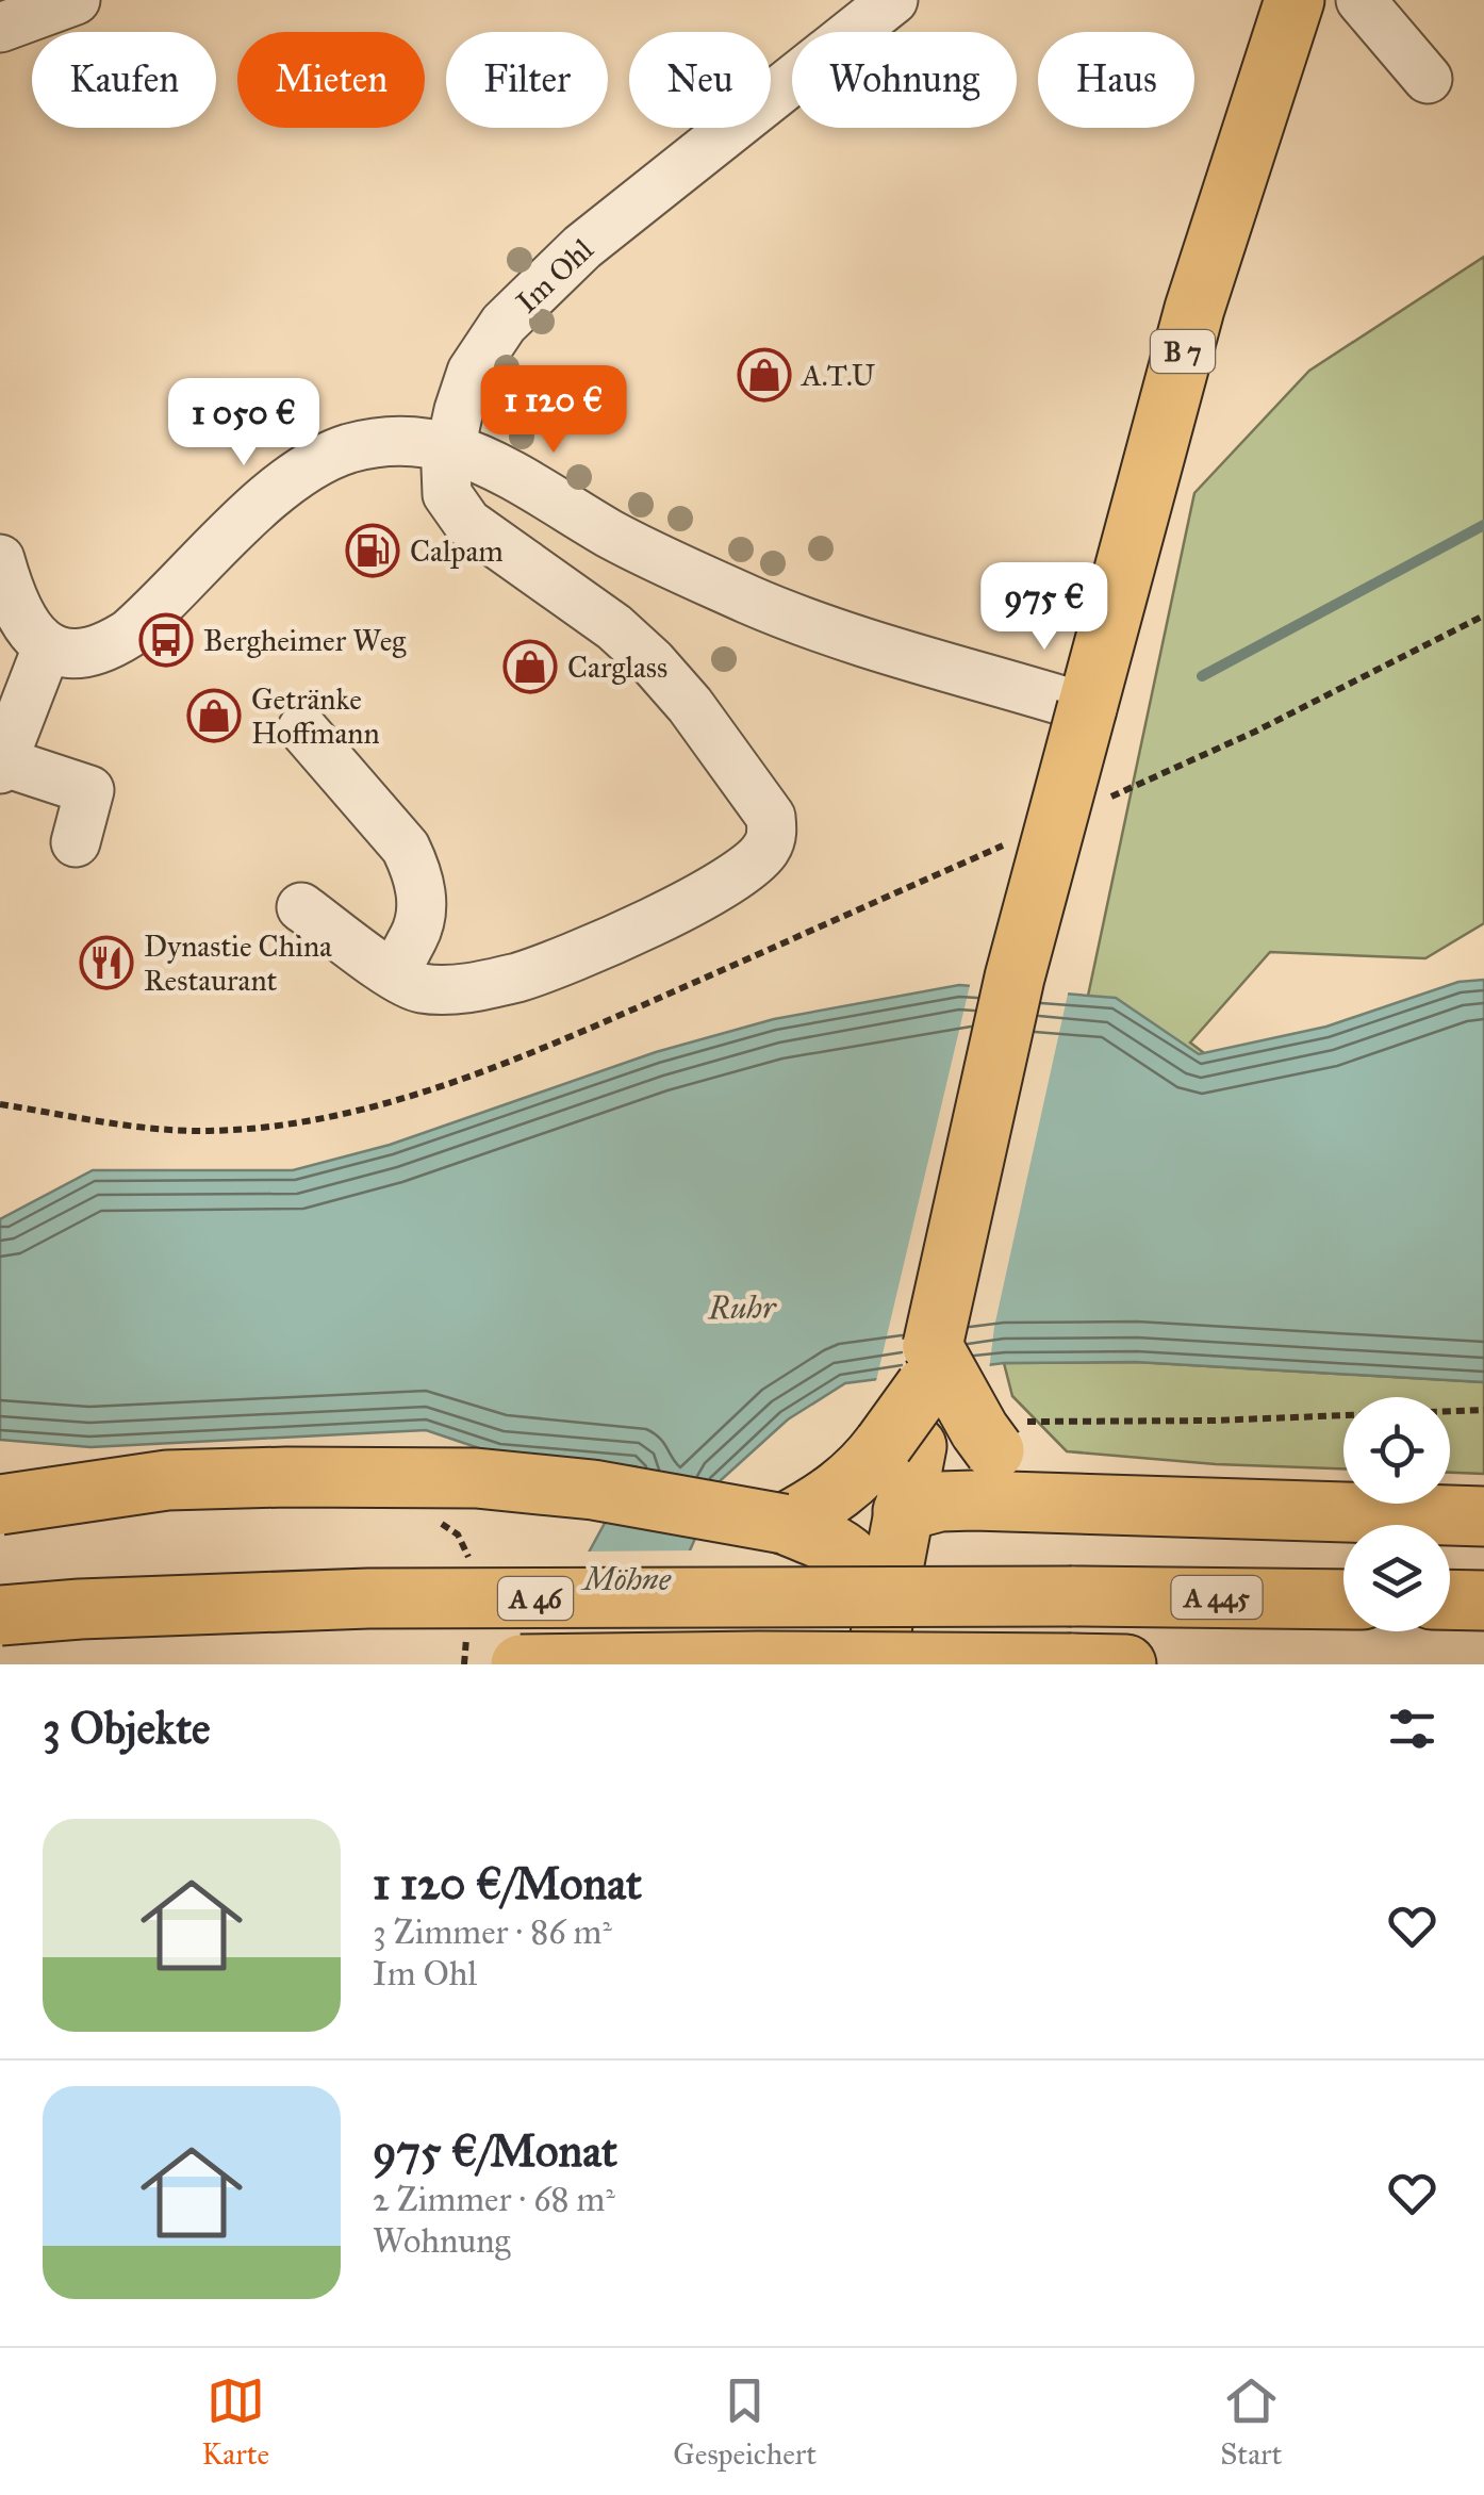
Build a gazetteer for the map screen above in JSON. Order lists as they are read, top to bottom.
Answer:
{
  "streets": {
    "main road": ["B 7", "A 445", "A 46"],
    "street": ["Im Ohl"]
  },
  "crossings": [
    ["A 445", "A 46"]
  ],
  "water": ["Ruhr", "Möhne"],
  "places": {
    "shop": ["A.T.U", "Carglass", "Getränke Hoffmann"],
    "fuel station": ["Calpam"],
    "bus stop": ["Bergheimer Weg"],
    "restaurant": ["Dynastie China Restaurant"]
  },
  "page": {
    "chip": [
      "Kaufen",
      "Mieten",
      "Filter",
      "Neu",
      "Wohnung",
      "Haus"
    ],
    "price": ["1 120 €", "1 050 €", "975 €"],
    "heading": "3 Objekte",
    "list": [
      {
        "name": "1 120 €/Monat",
        "note": "3 Zimmer · 86 m² · Im Ohl"
      },
      {
        "name": "975 €/Monat",
        "note": "2 Zimmer · 68 m² · Wohnung"
      }
    ],
    "tabs": ["Karte", "Gespeichert", "Start"]
  }
}
